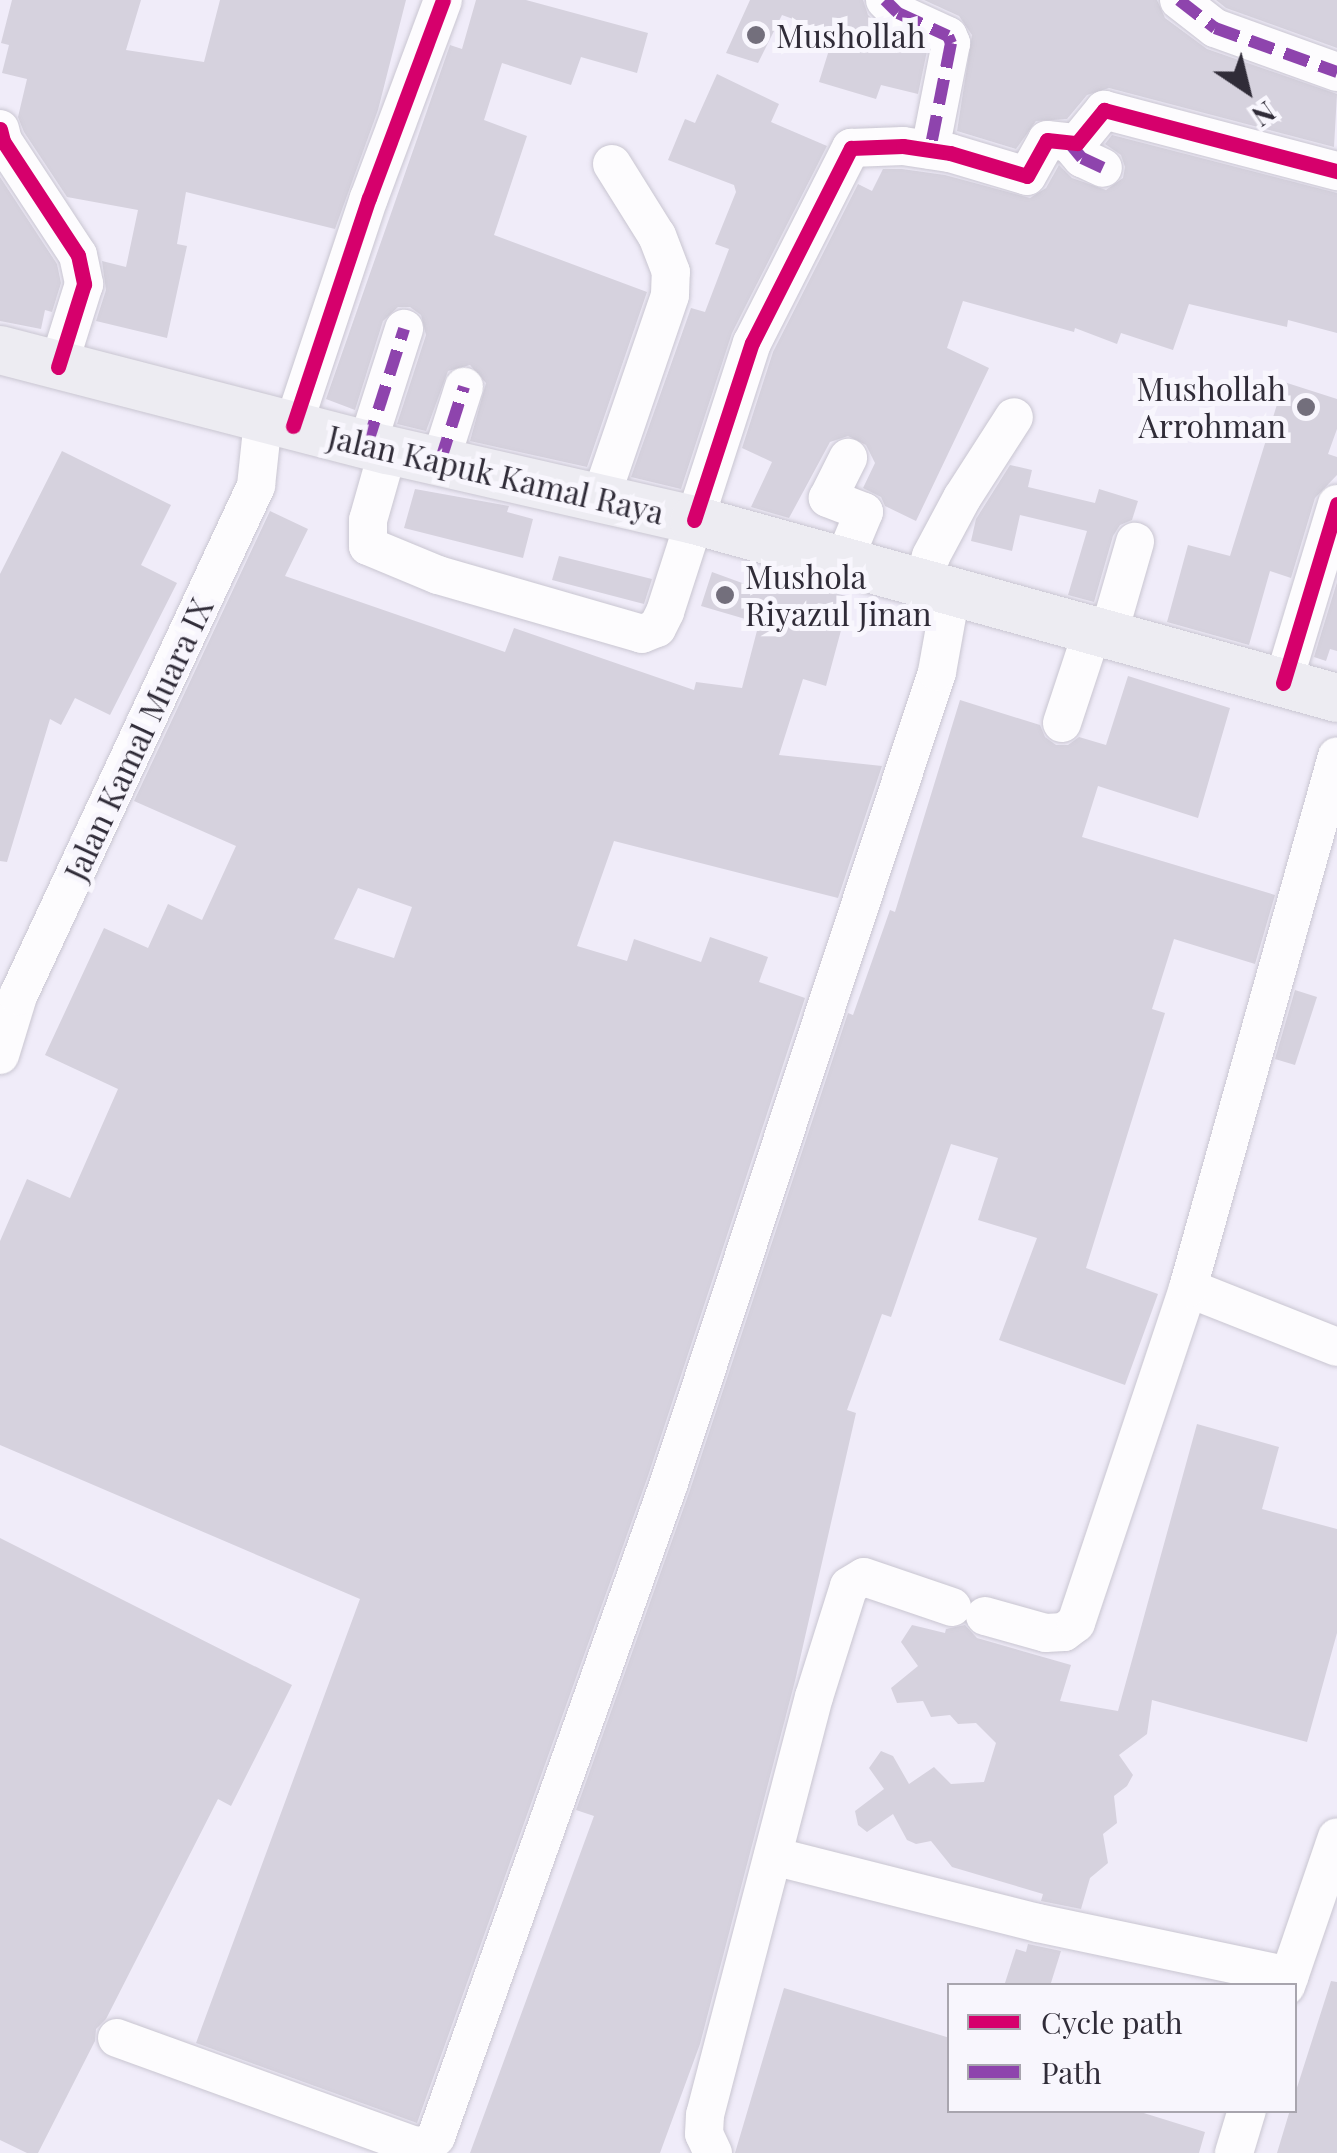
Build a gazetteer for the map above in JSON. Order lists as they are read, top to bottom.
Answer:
{
  "streets": {
    "main road": ["Jalan Kapuk Kamal Raya"],
    "street": ["Jalan Kamal Muara IX"]
  },
  "crossings": [
    ["Jalan Kapuk Kamal Raya", "Jalan Kamal Muara IX"]
  ],
  "places": ["Mushollah", "Mushollah Arrohman", "Mushola Riyazul Jinan"],
  "legend": ["Cycle path", "Path"],
  "north": "bottom right"
}
